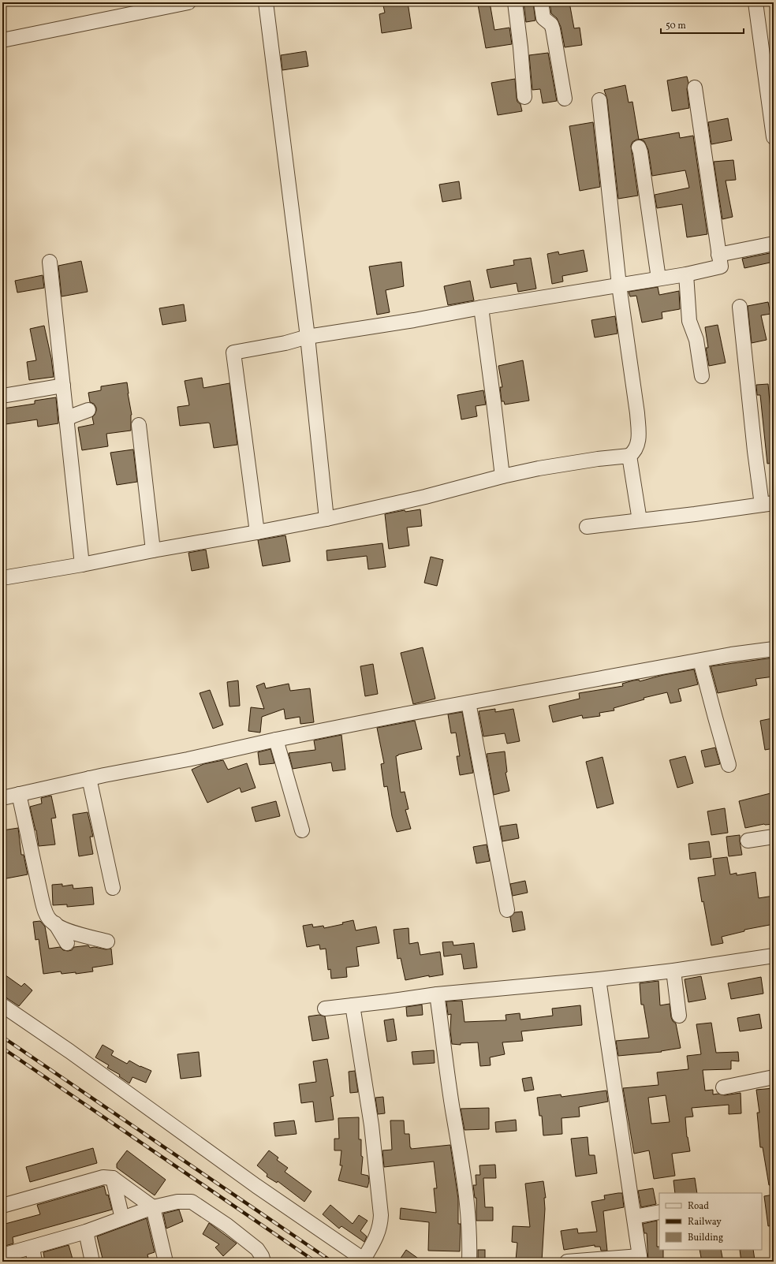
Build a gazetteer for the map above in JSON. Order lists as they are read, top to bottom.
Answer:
{
  "legend": ["Road", "Railway", "Building"],
  "scale_bar": "50 m"
}
